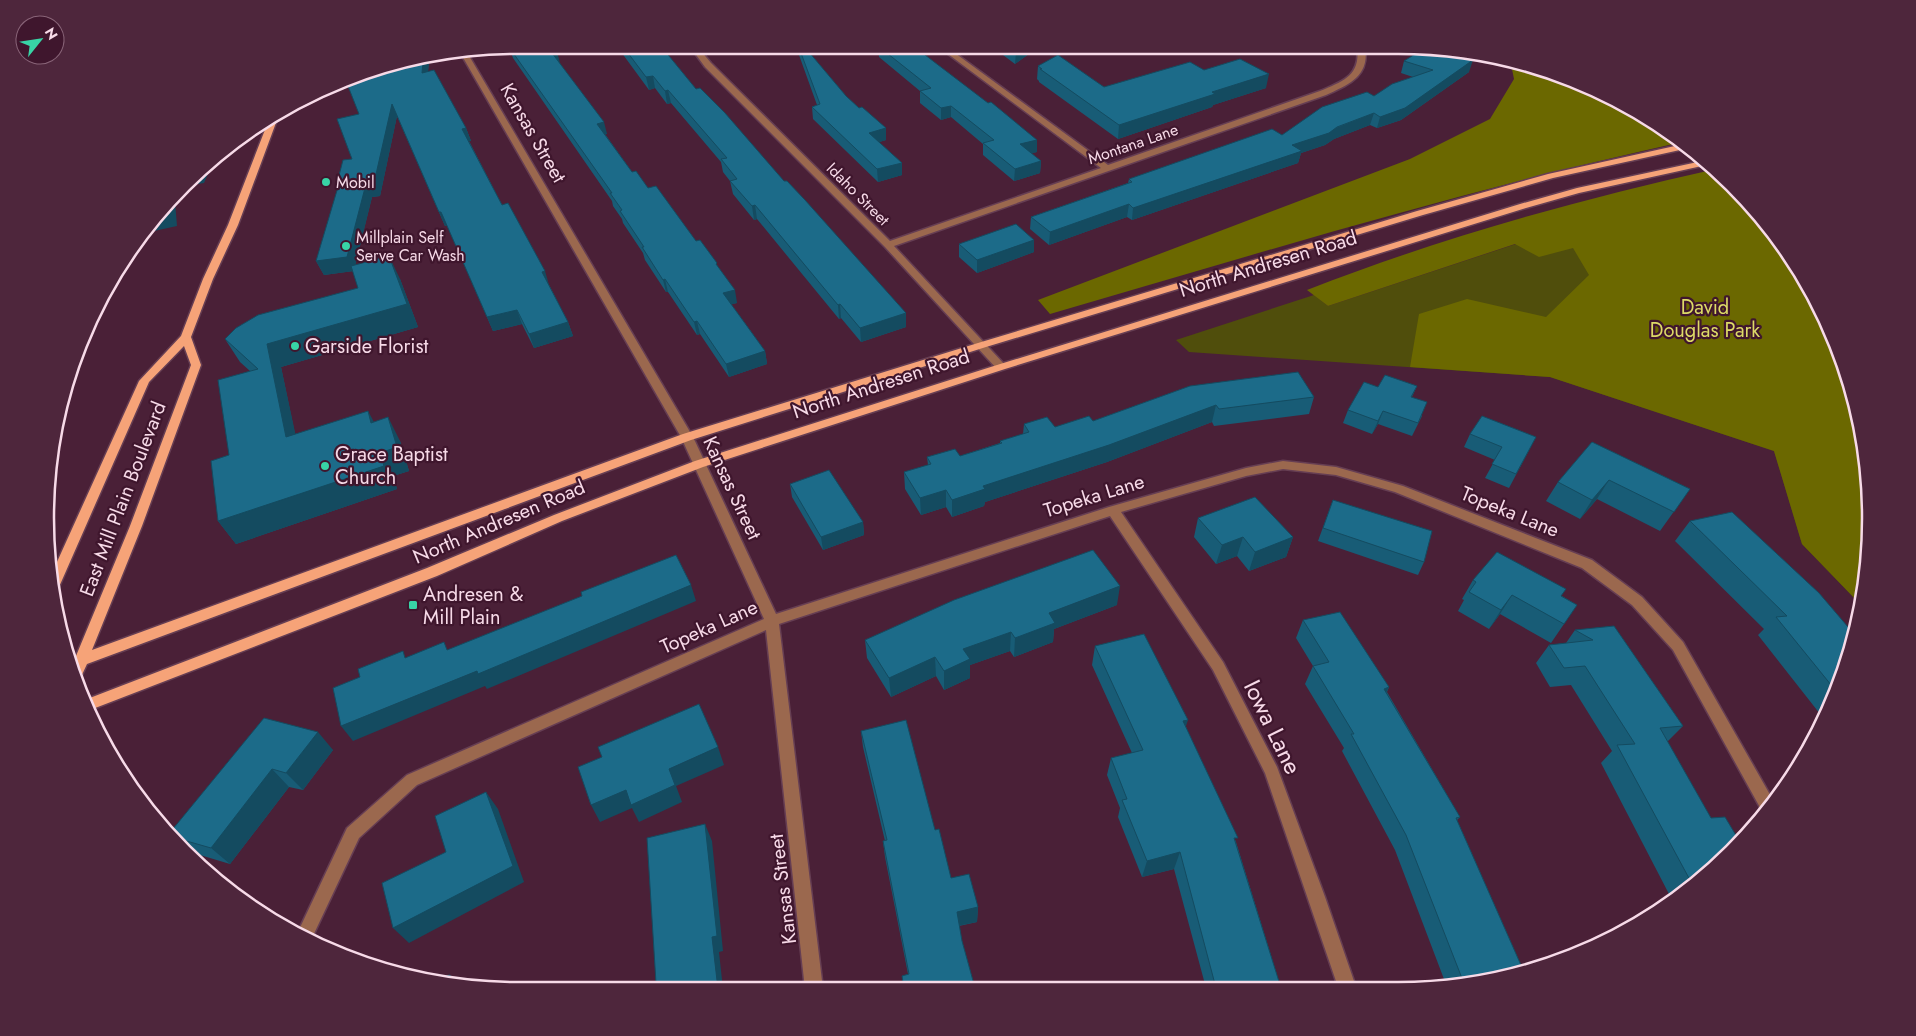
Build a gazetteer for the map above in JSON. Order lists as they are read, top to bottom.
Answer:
{
  "streets": {
    "main road": ["North Andresen Road", "East Mill Plain Boulevard"],
    "street": [
      "Kansas Street",
      "Montana Lane",
      "Idaho Street",
      "Topeka Lane",
      "Iowa Lane"
    ]
  },
  "crossings": [
    ["Kansas Street", "North Andresen Road"],
    ["Kansas Street", "Topeka Lane"],
    ["Montana Lane", "Idaho Street"],
    ["Idaho Street", "North Andresen Road"],
    ["North Andresen Road", "East Mill Plain Boulevard"],
    ["Topeka Lane", "Iowa Lane"]
  ],
  "parks": ["David Douglas Park"],
  "places": {
    "other": [
      "Mobil",
      "Millplain Self Serve Car Wash",
      "Garside Florist",
      "Grace Baptist Church"
    ],
    "transit": ["Andresen & Mill Plain"]
  },
  "north": "top right"
}
